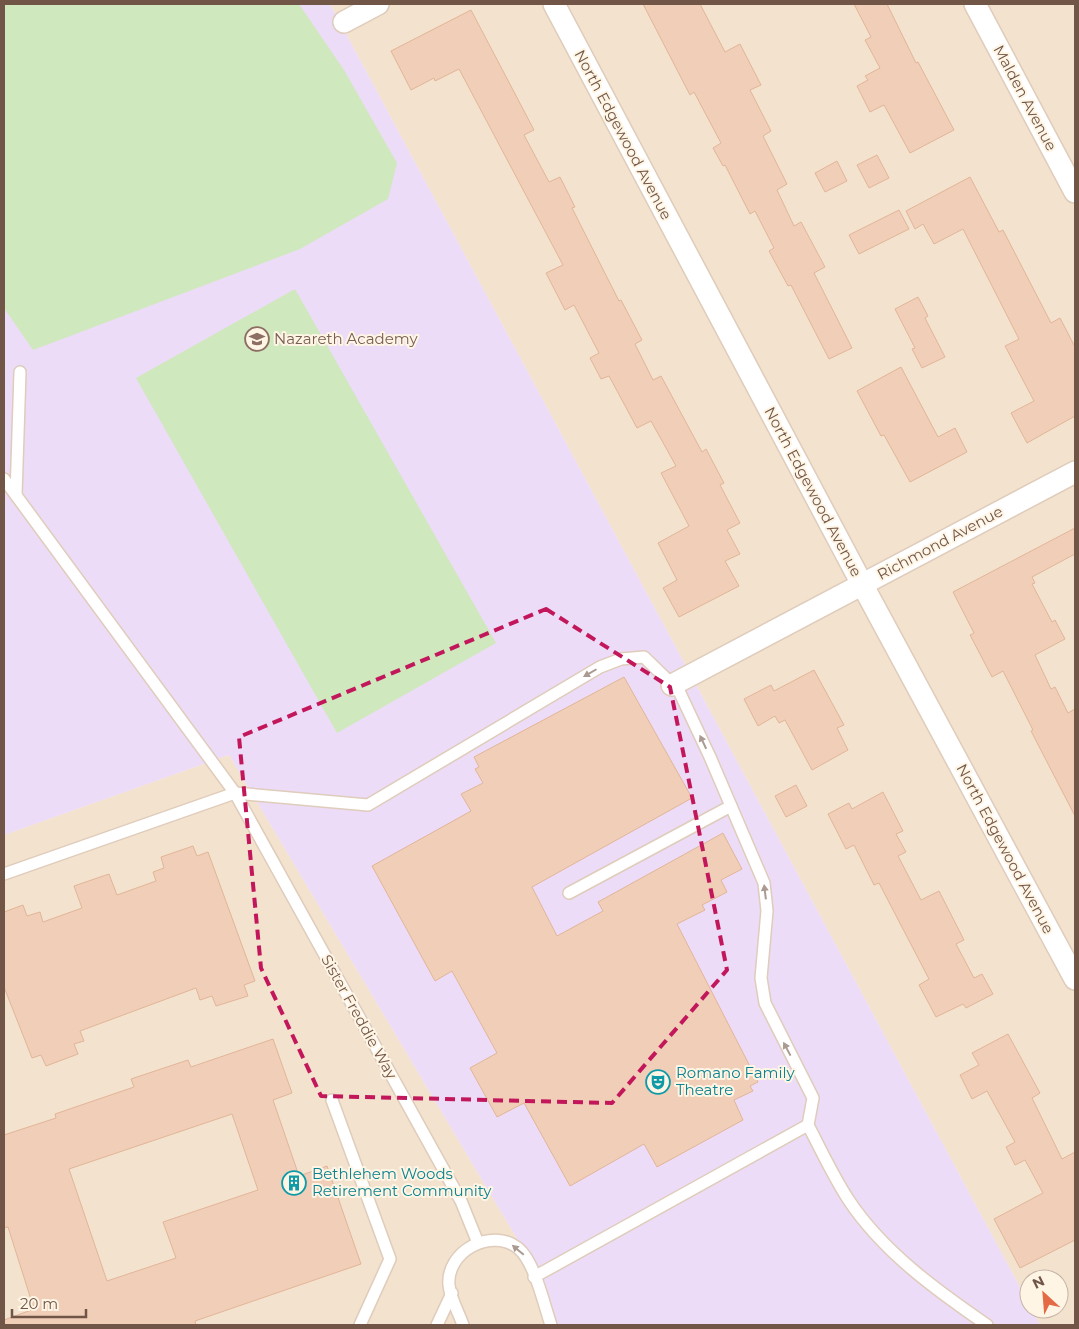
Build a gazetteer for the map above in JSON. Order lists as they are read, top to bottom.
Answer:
{
  "streets": {
    "street": ["Malden Avenue", "North Edgewood Avenue", "Richmond Avenue"],
    "lane": ["Sister Freddie Way"]
  },
  "crossings": [
    ["North Edgewood Avenue", "Richmond Avenue"]
  ],
  "places": {
    "school or university": ["Nazareth Academy"],
    "theatre": ["Romano Family Theatre"],
    "building": ["Bethlehem Woods Retirement Community"]
  },
  "scale_bar": "20 m",
  "north": "top left"
}
